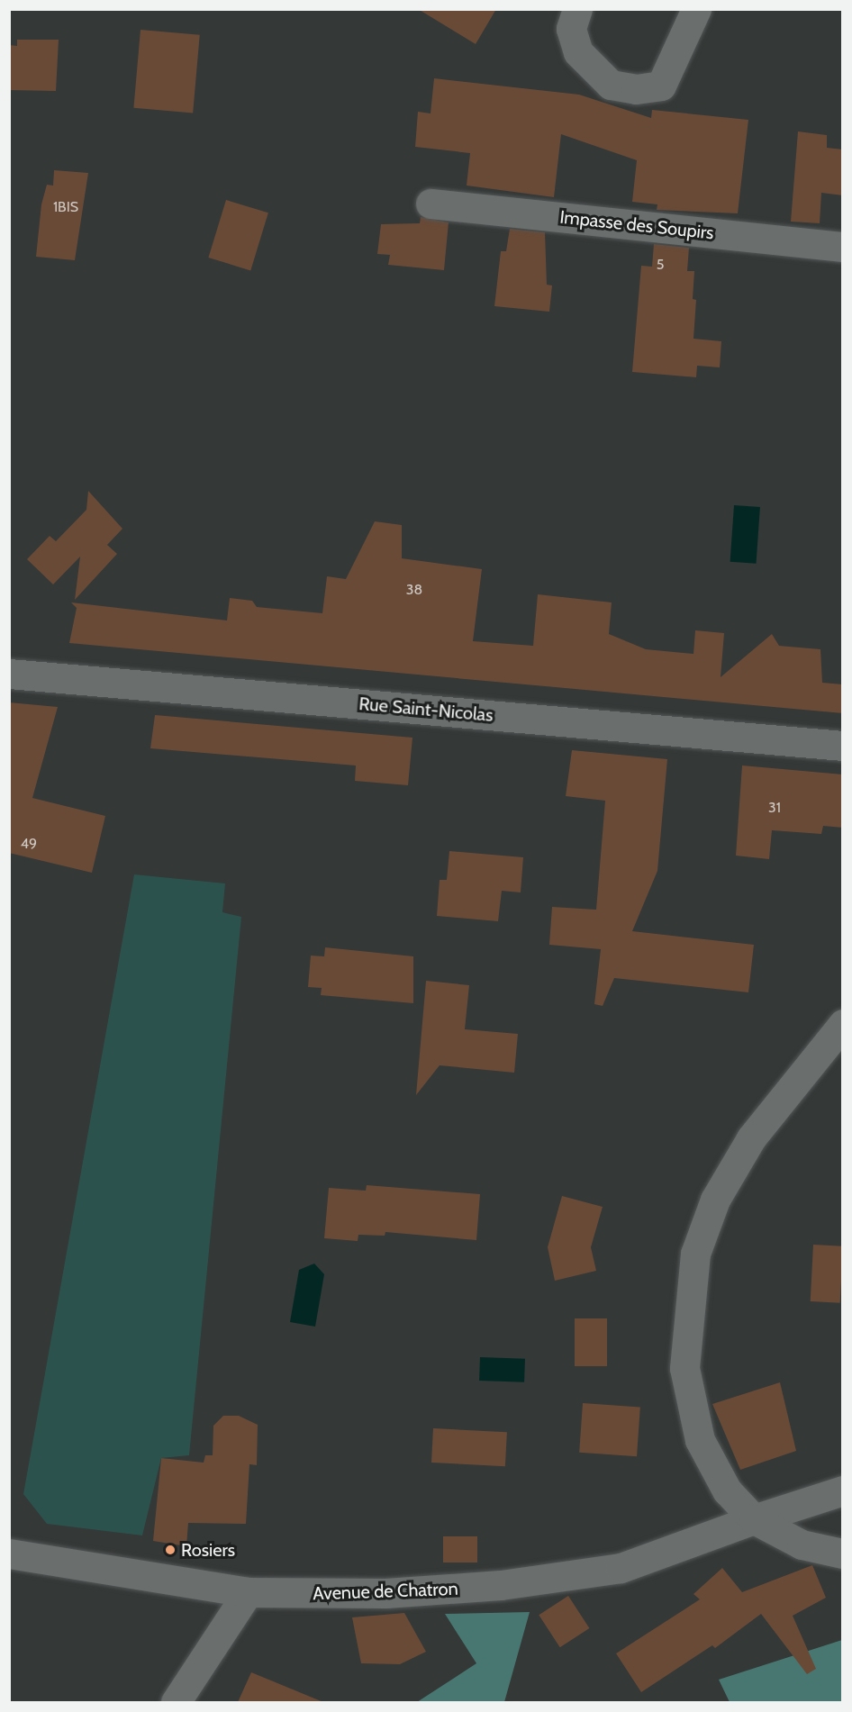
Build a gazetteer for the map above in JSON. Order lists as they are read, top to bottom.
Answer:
{
  "streets": {
    "street": ["Impasse des Soupirs", "Rue Saint-Nicolas", "Avenue de Chatron"]
  },
  "places": ["Rosiers"],
  "house_numbers": [
    "1BIS",
    "5",
    "38",
    "31",
    "49"
  ]
}
